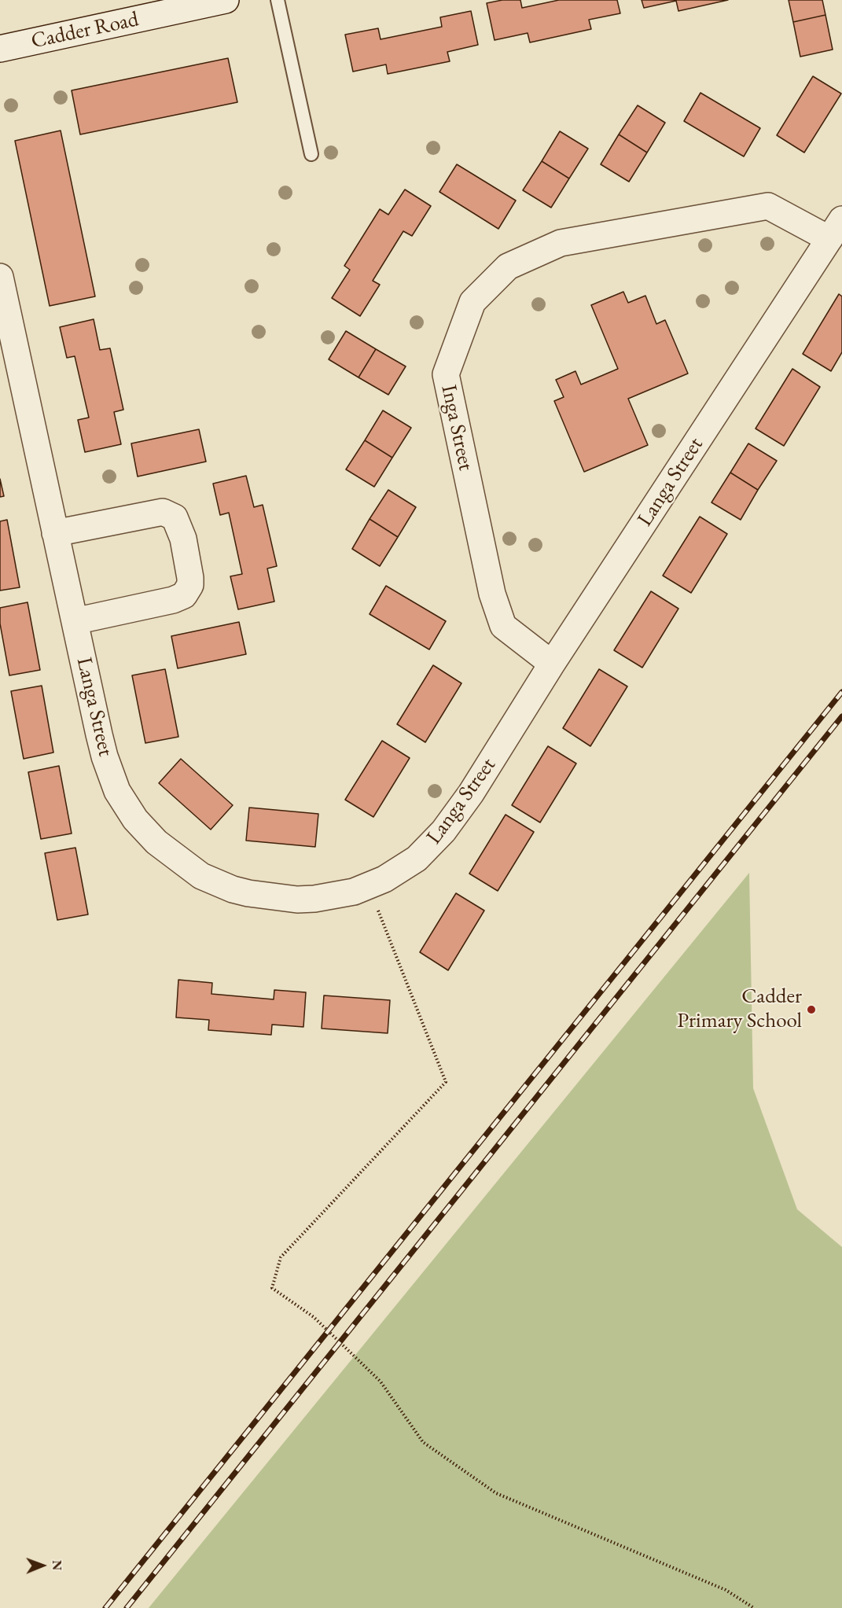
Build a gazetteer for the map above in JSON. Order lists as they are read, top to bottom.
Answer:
{
  "streets": {
    "street": ["Cadder Road", "Inga Street", "Langa Street"]
  },
  "crossings": [
    ["Inga Street", "Langa Street"]
  ],
  "places": ["Cadder Primary School"],
  "north": "right"
}
